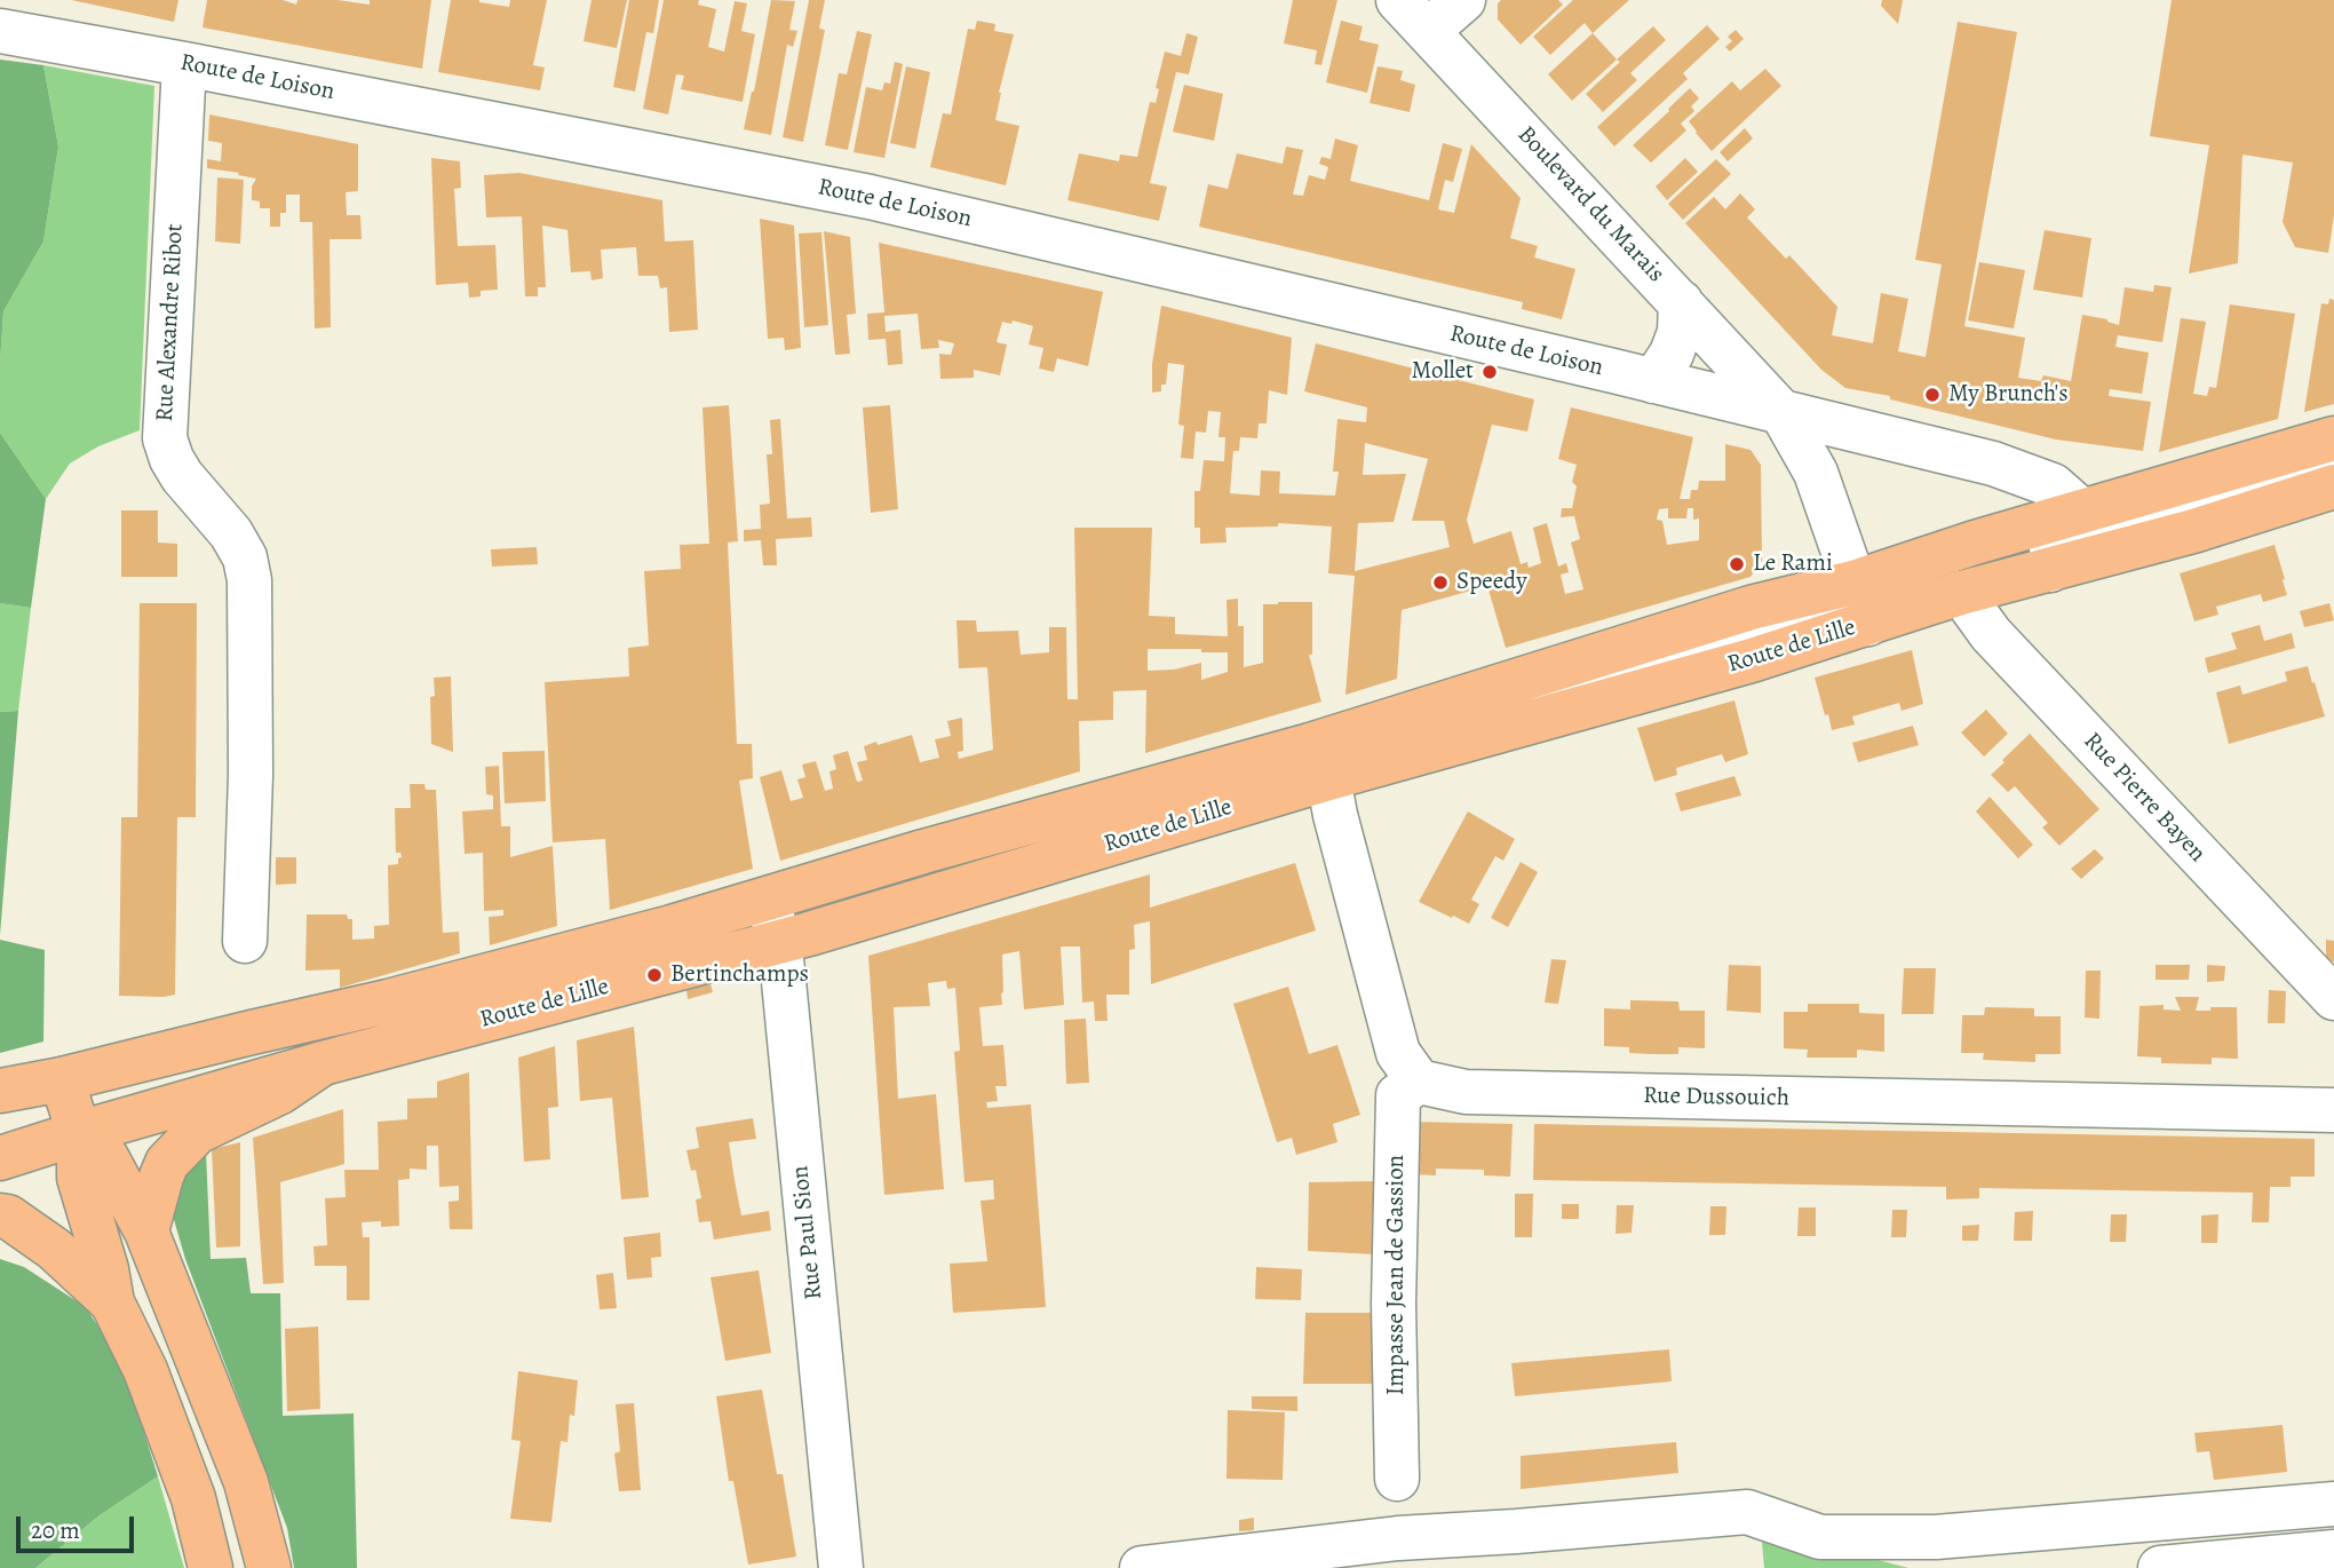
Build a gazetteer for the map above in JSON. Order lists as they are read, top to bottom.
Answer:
{
  "streets": {
    "main road": ["Route de Lille"],
    "street": [
      "Route de Loison",
      "Boulevard du Marais",
      "Rue Alexandre Ribot",
      "Rue Pierre Bayen",
      "Rue Dussouich",
      "Rue Paul Sion",
      "Impasse Jean de Gassion"
    ]
  },
  "crossings": [
    ["Route de Loison", "Boulevard du Marais"],
    ["Route de Loison", "Rue Alexandre Ribot"],
    ["Route de Loison", "Route de Lille"],
    ["Route de Lille", "Rue Pierre Bayen"],
    ["Route de Lille", "Rue Paul Sion"],
    ["Rue Dussouich", "Impasse Jean de Gassion"]
  ],
  "places": [
    "Mollet",
    "My Brunch's",
    "Le Rami",
    "Speedy",
    "Bertinchamps"
  ],
  "scale_bar": "20 m"
}
